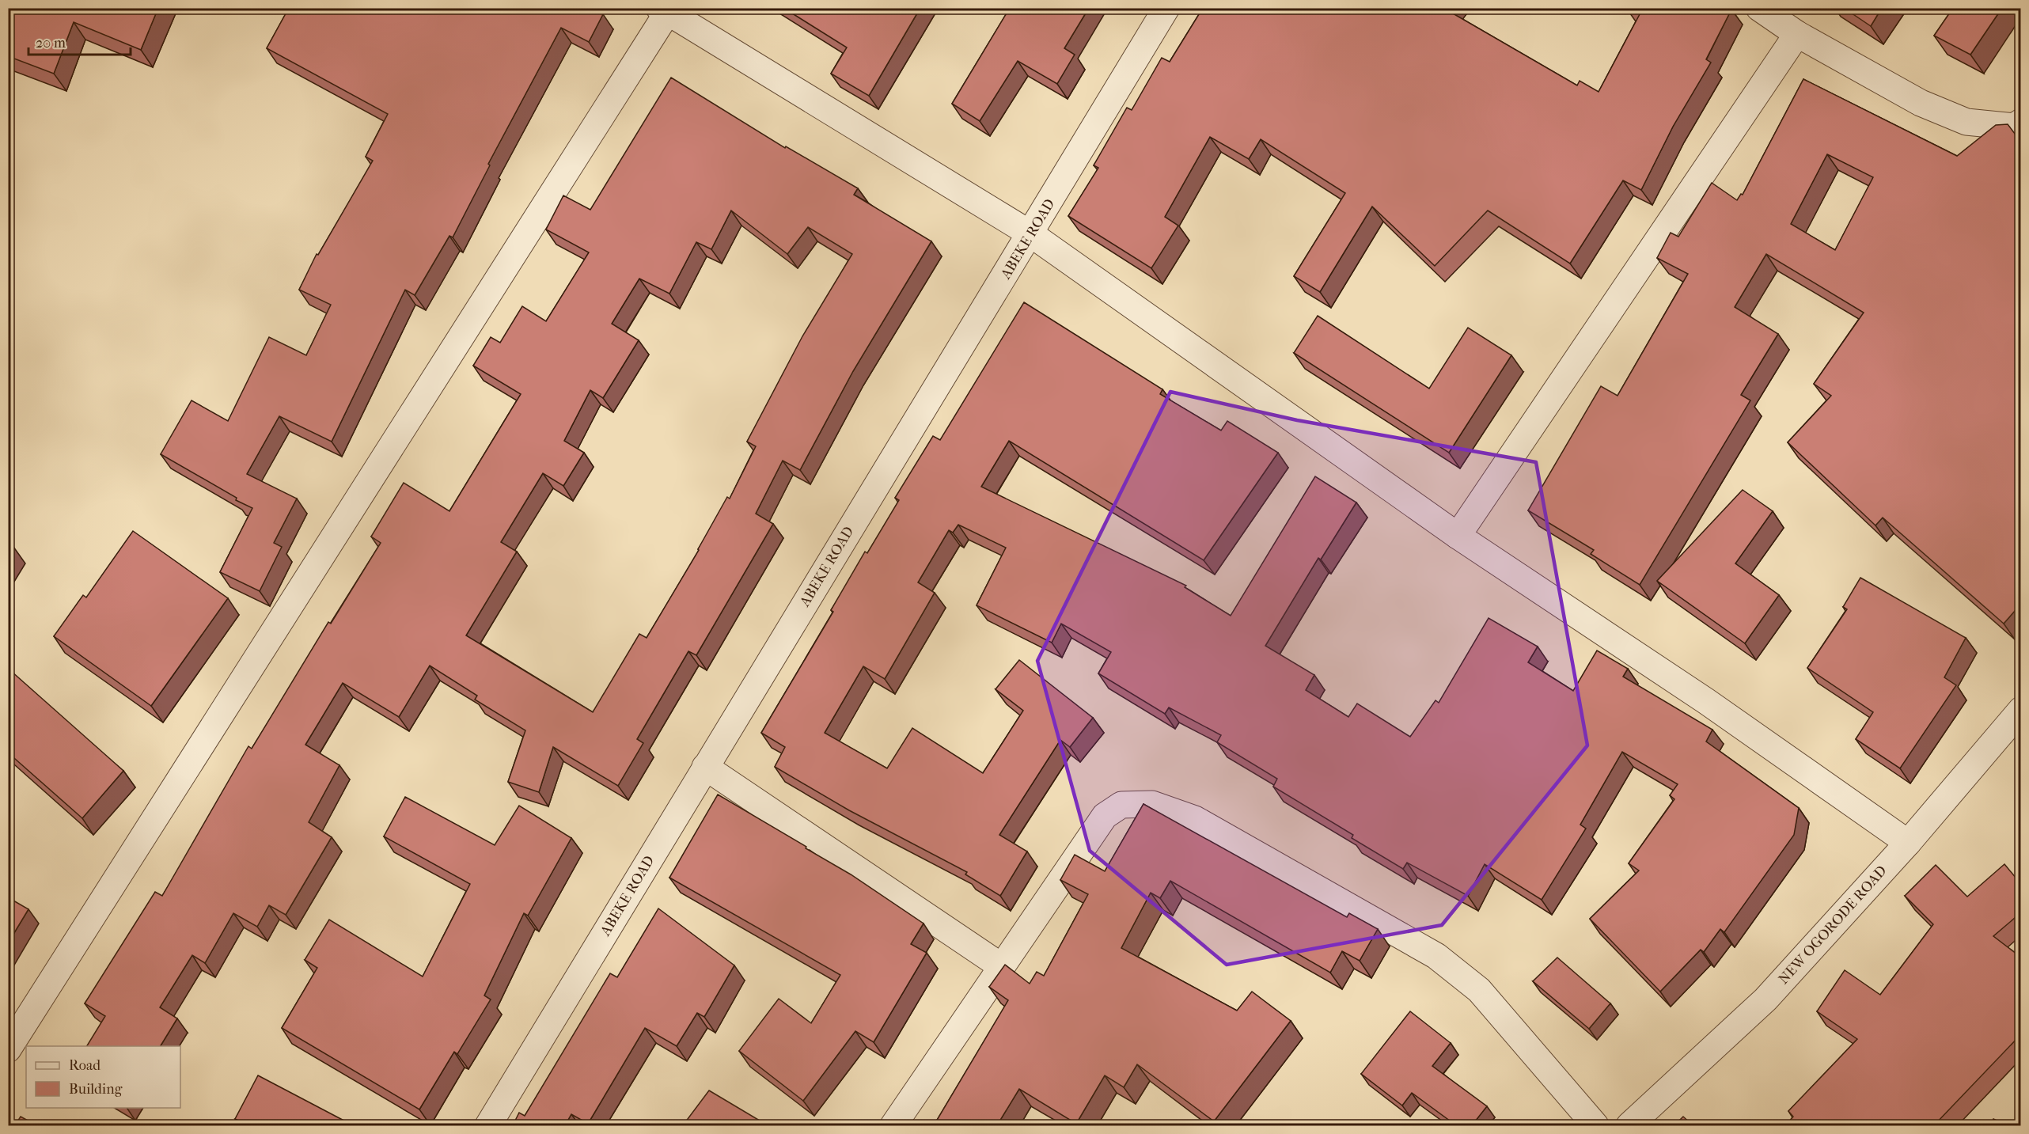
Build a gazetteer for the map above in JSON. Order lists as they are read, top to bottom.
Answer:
{
  "streets": {
    "street": ["ABEKE ROAD", "NEW OGORODE ROAD"]
  },
  "legend": ["Road", "Building"],
  "scale_bar": "20 m"
}
